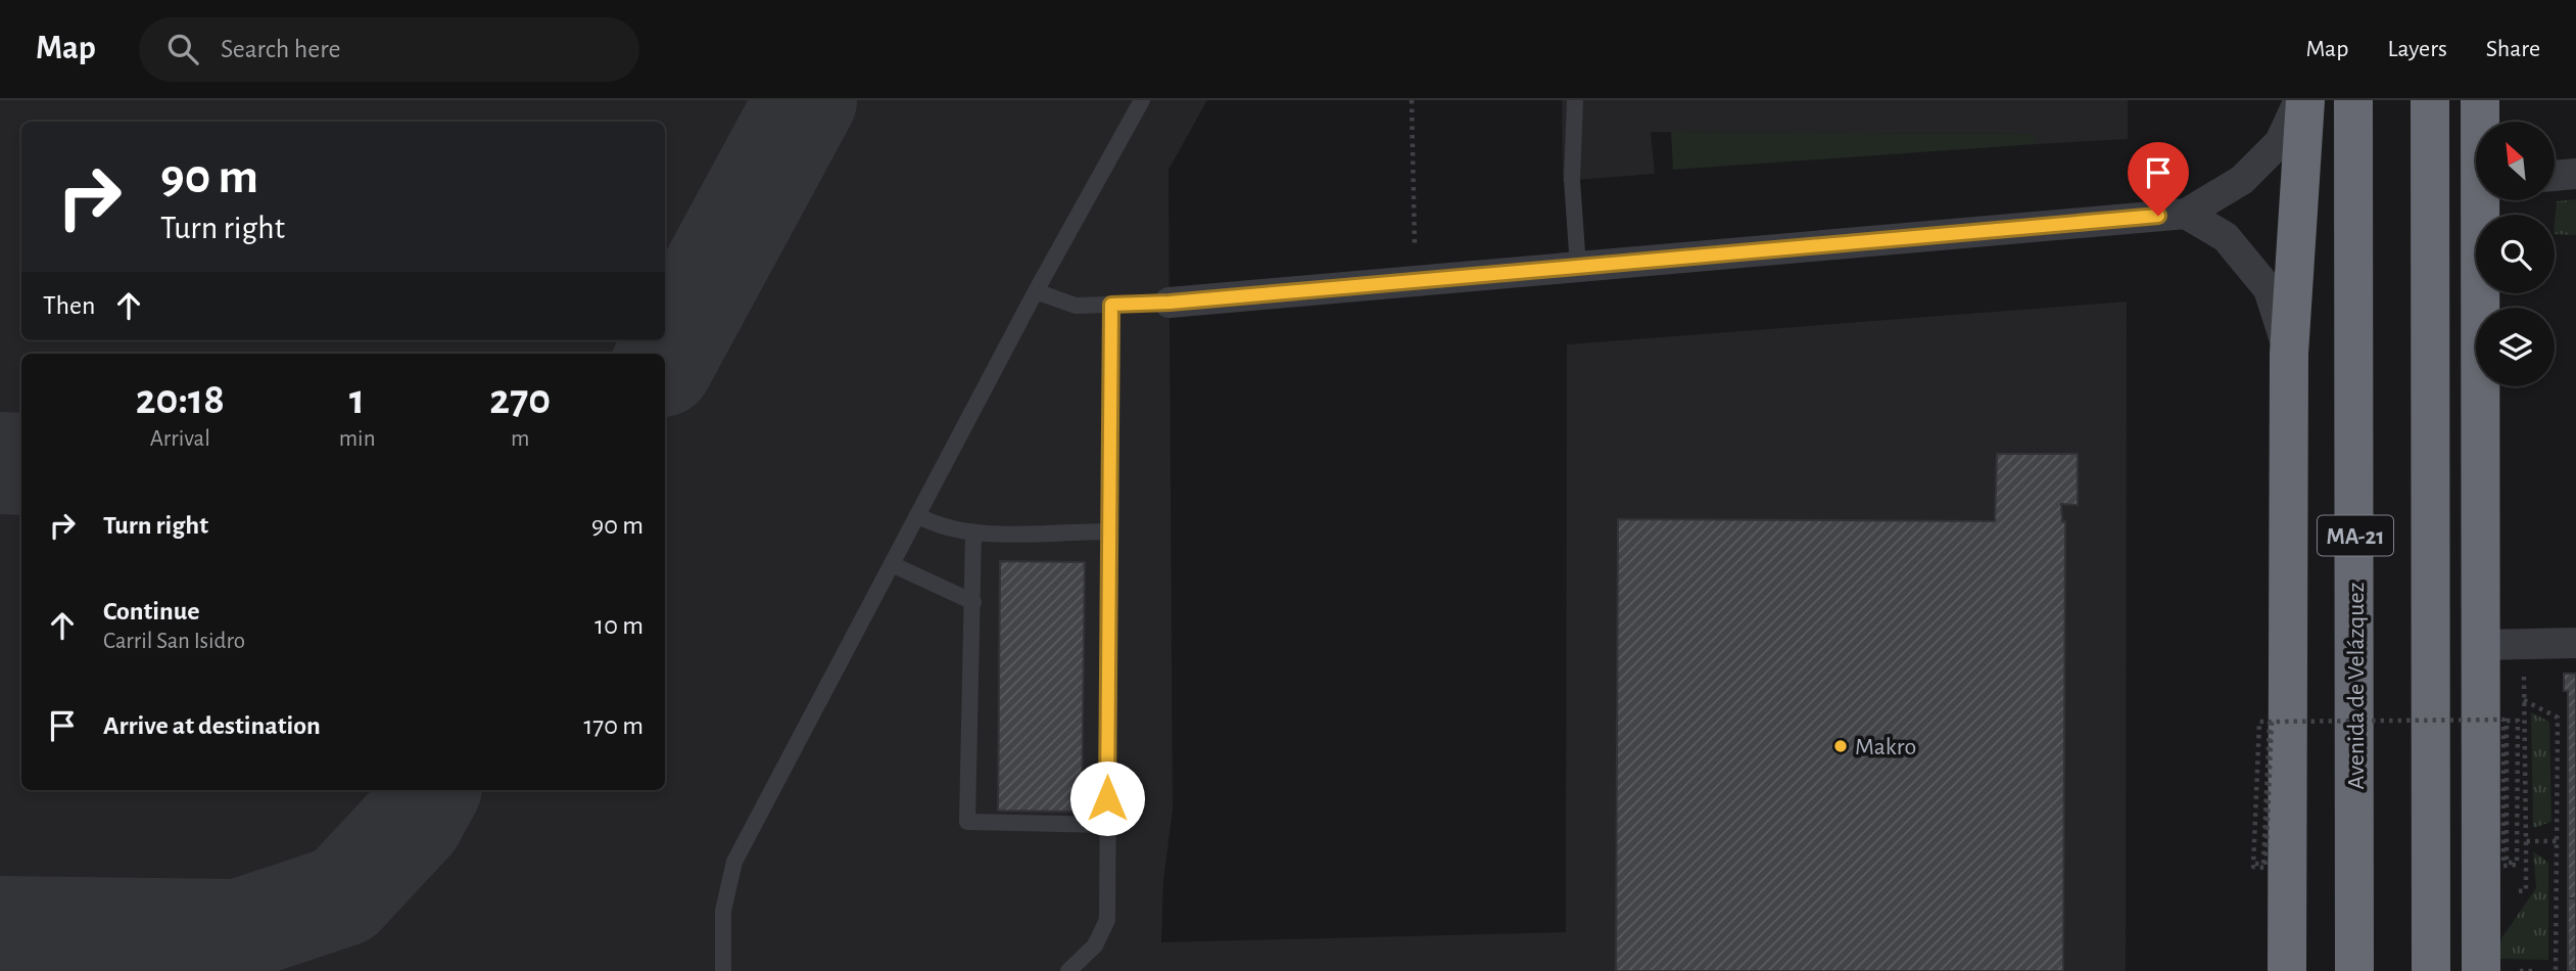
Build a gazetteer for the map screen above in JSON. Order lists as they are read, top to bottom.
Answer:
{
  "streets": {
    "highway": ["MA-21", "Avenida de Velázquez"]
  },
  "places": ["Makro"],
  "north": "top left",
  "page": {
    "header": "Map",
    "search": "Search here",
    "nav": ["Map", "Layers", "Share"],
    "turn": ["90 m", "Turn right"],
    "then": "Then",
    "eta": [
      "20:18",
      "Arrival",
      "1",
      "min",
      "270",
      "m"
    ],
    "list": [
      {
        "name": "Turn right",
        "value": "90 m"
      },
      {
        "name": "Continue",
        "note": "Carril San Isidro",
        "value": "10 m"
      },
      {
        "name": "Arrive at destination",
        "value": "170 m"
      }
    ]
  }
}
